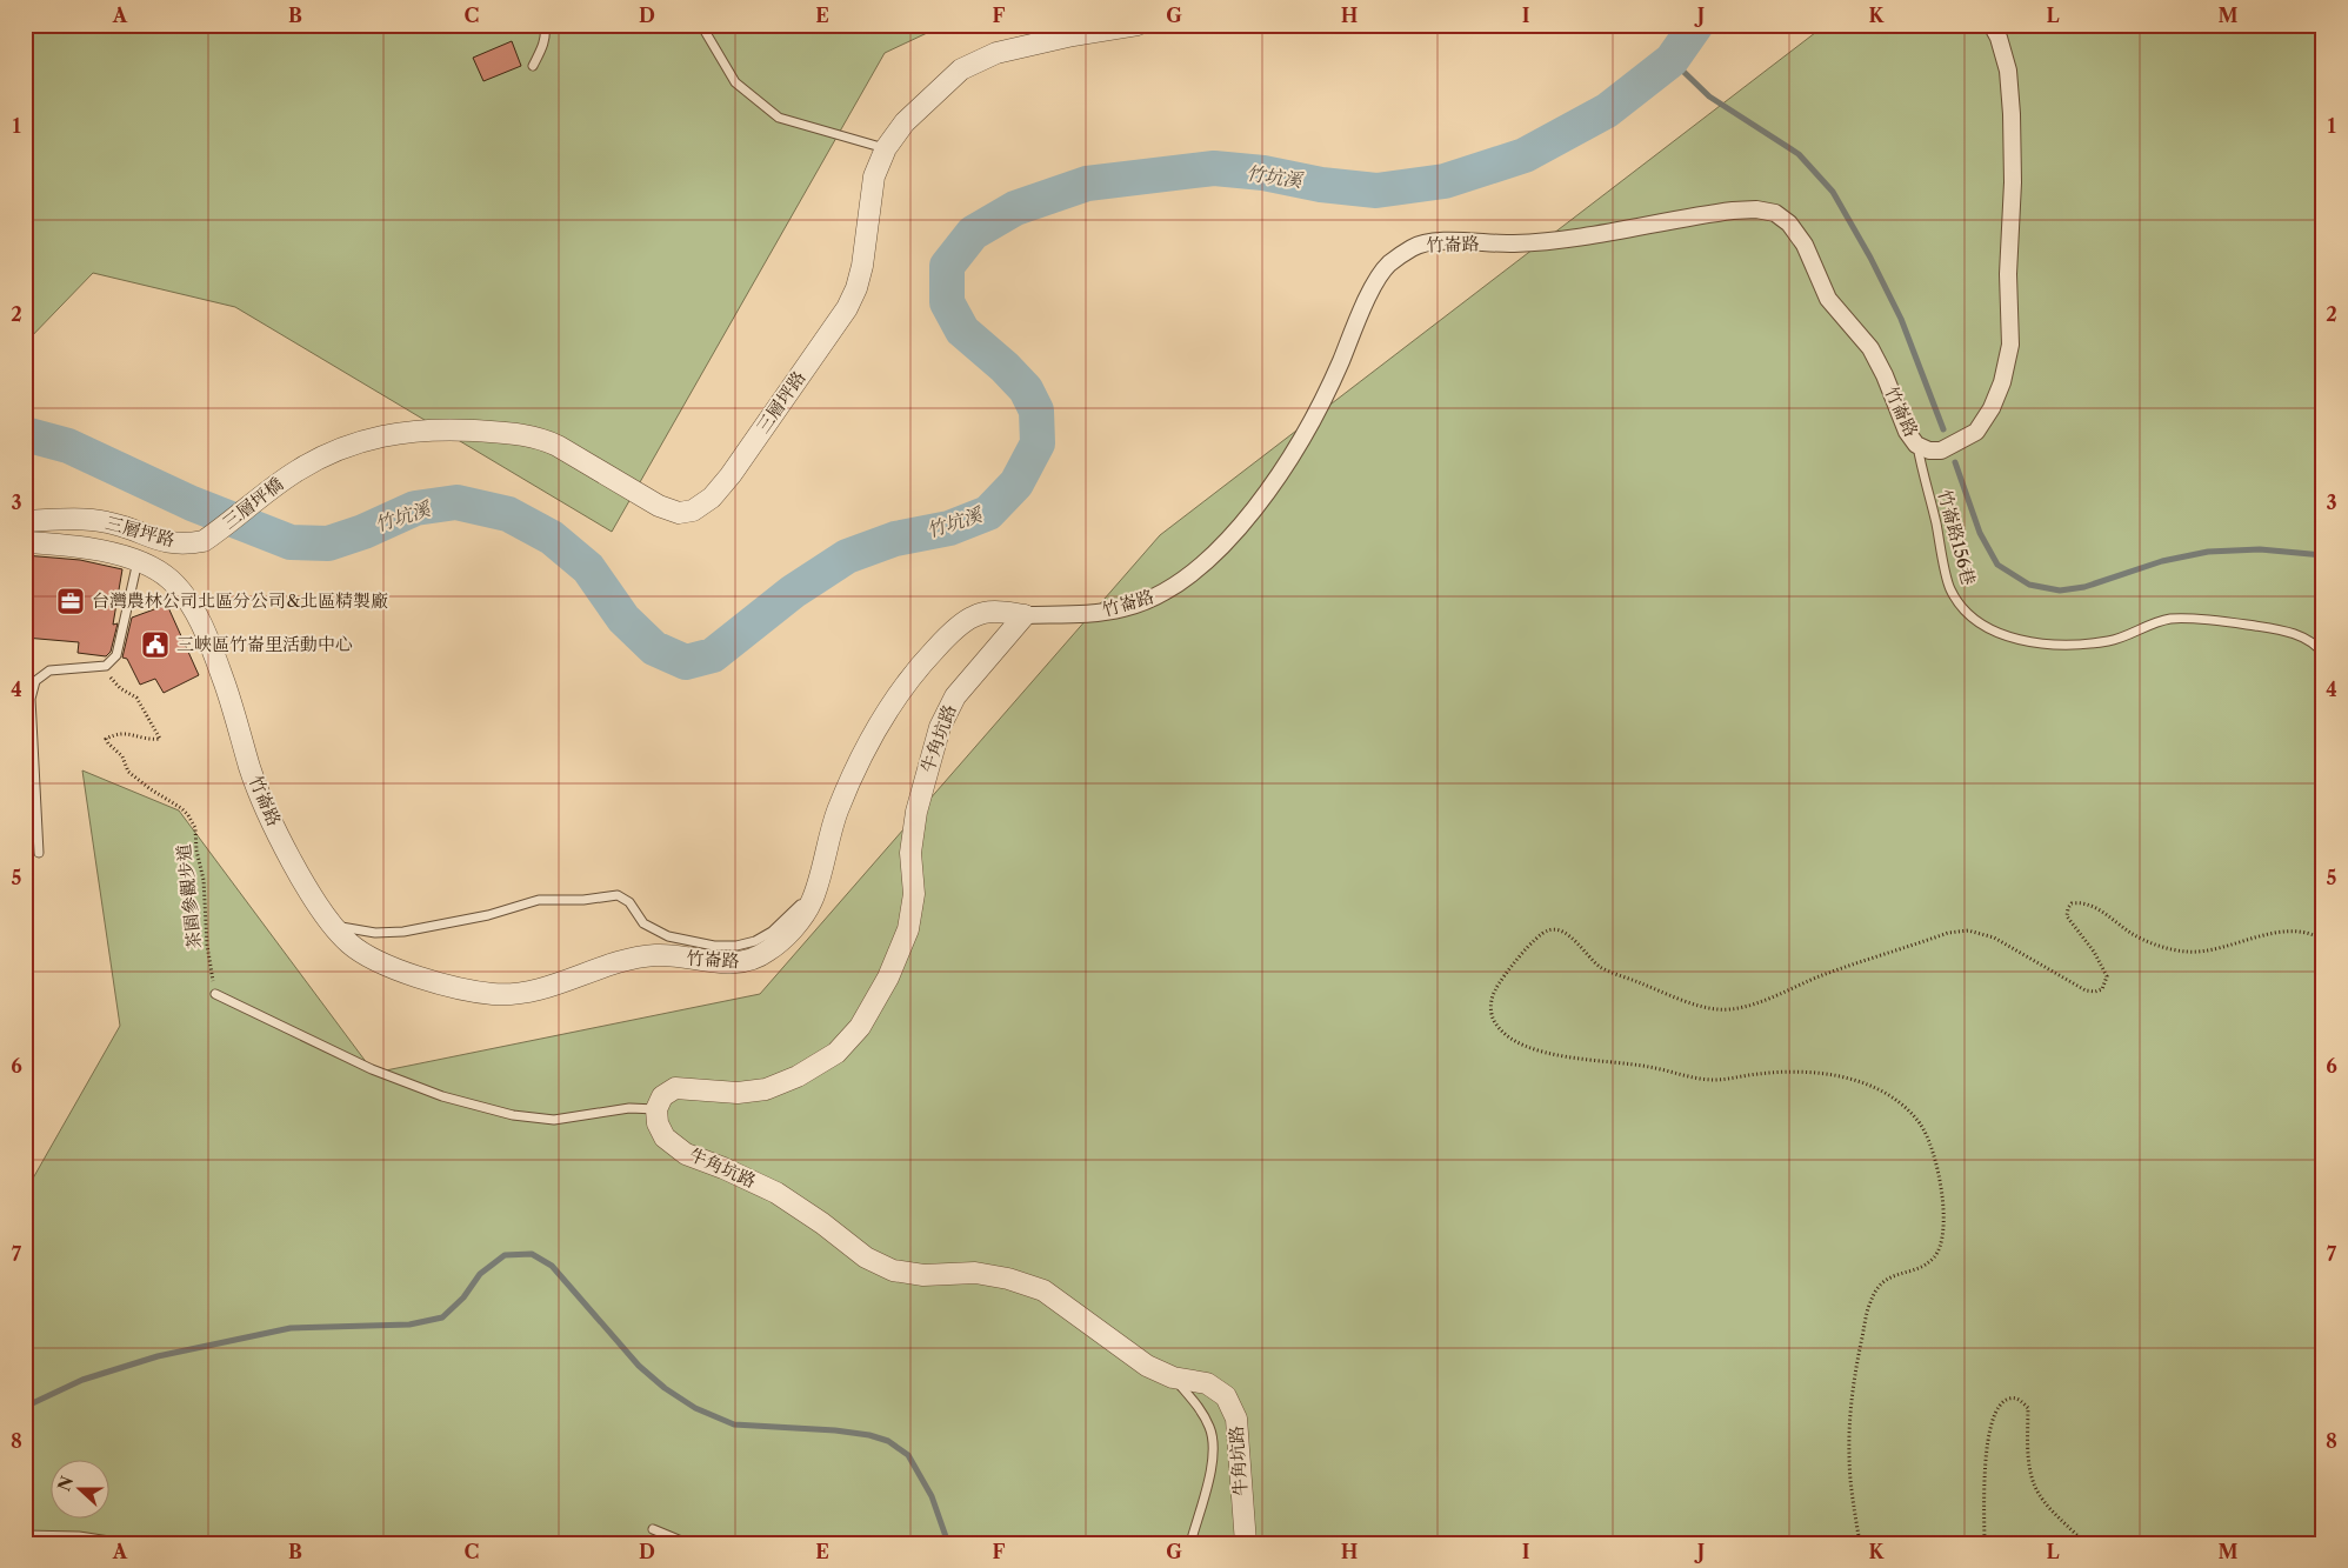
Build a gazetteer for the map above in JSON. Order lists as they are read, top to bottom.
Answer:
{
  "streets": {
    "street": [
      "竹崙路",
      "三層坪路",
      "三層坪橋",
      "牛角坑路"
    ],
    "lane": ["竹崙路156巷"],
    "path": ["茶園參觀步道"]
  },
  "crossings": [
    ["竹崙路", "竹崙路156巷"],
    ["竹崙路", "牛角坑路"],
    ["三層坪路", "三層坪橋"]
  ],
  "water": ["竹坑溪"],
  "places": {
    "office": ["台灣農林公司北區分公司&北區精製廠"],
    "public building": ["三峽區竹崙里活動中心"]
  },
  "north": "left",
  "grid": {
    "columns": [
      "A",
      "B",
      "C",
      "D",
      "E",
      "F",
      "G",
      "H",
      "I",
      "J",
      "K",
      "L",
      "M"
    ],
    "rows": [
      "1",
      "2",
      "3",
      "4",
      "5",
      "6",
      "7",
      "8"
    ]
  }
}
